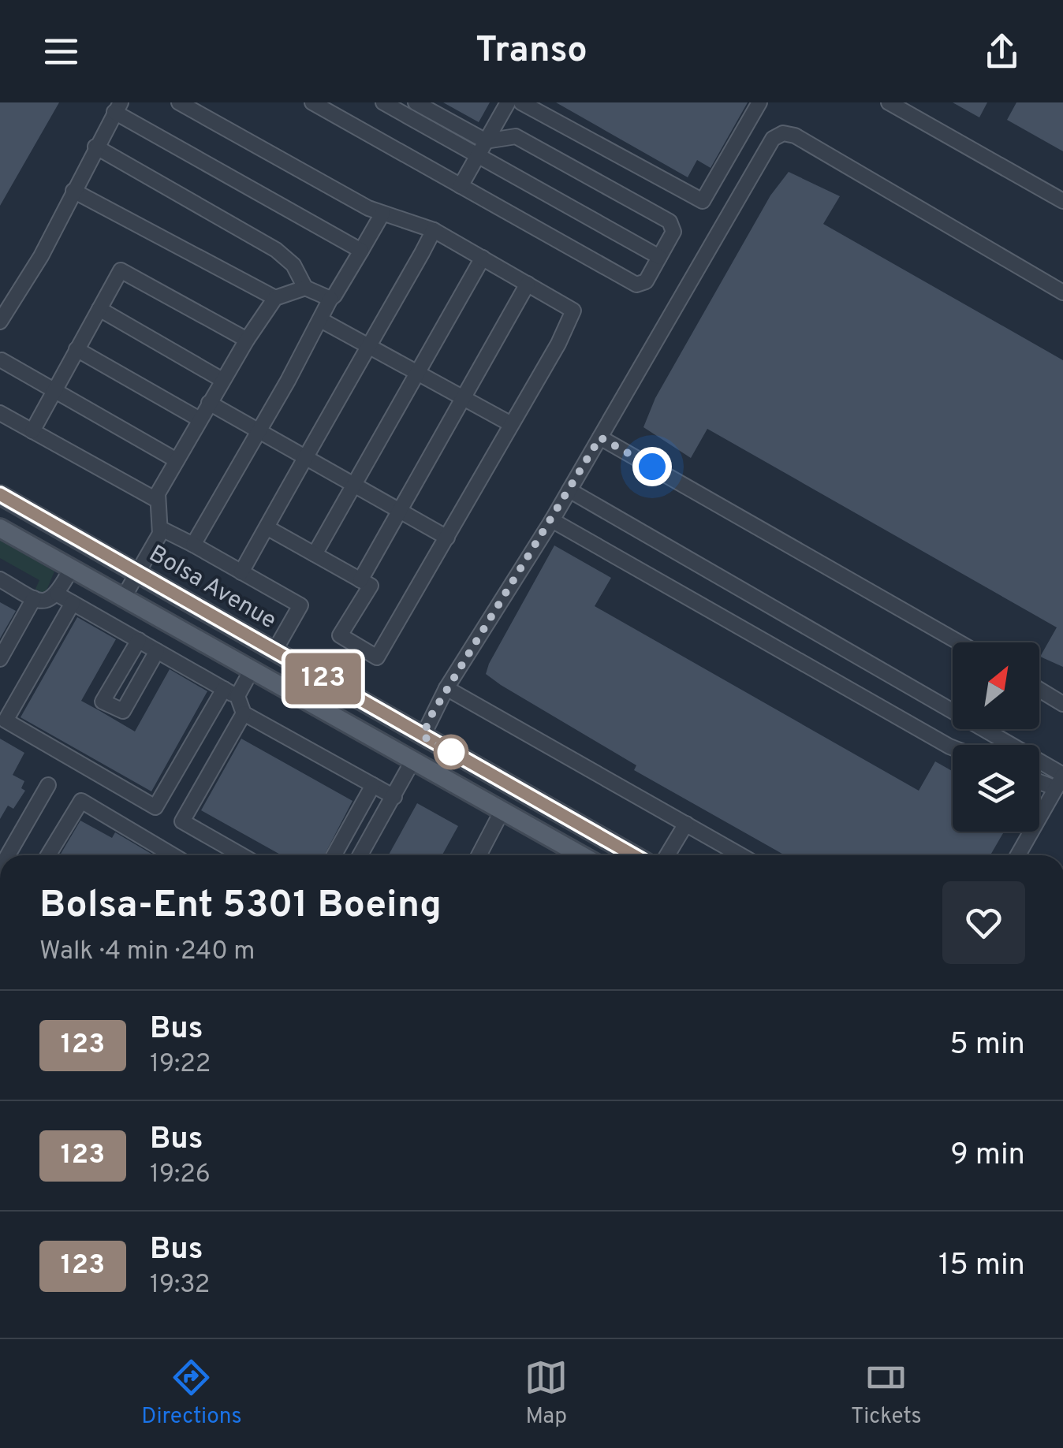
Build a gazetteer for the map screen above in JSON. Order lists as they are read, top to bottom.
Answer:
{
  "streets": {
    "main road": ["Bolsa Avenue"]
  },
  "lines": ["bus line 123"],
  "north": "top right",
  "page": {
    "header": "Transo",
    "on_map": "123",
    "heading": ["Bolsa-Ent 5301 Boeing", "Walk · 4 min · 240 m"],
    "list": [
      {
        "mark": "123",
        "name": "Bus",
        "note": "19:22",
        "value": "5 min"
      },
      {
        "mark": "123",
        "name": "Bus",
        "note": "19:26",
        "value": "9 min"
      },
      {
        "mark": "123",
        "name": "Bus",
        "note": "19:32",
        "value": "15 min"
      }
    ],
    "tabs": ["Directions", "Map", "Tickets"]
  }
}
